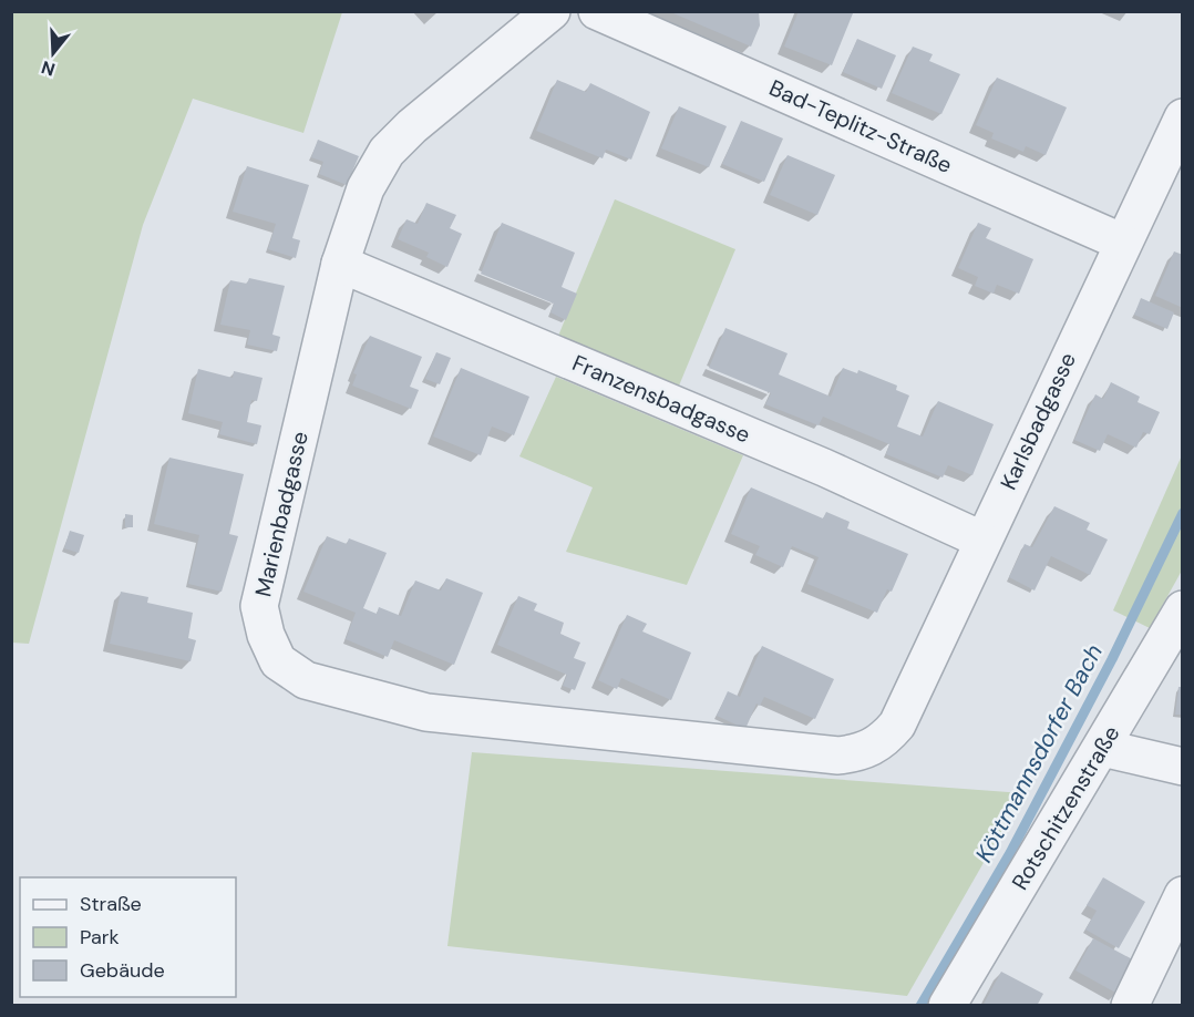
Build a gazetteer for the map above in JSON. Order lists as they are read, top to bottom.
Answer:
{
  "streets": {
    "street": [
      "Bad-Teplitz-Straße",
      "Franzensbadgasse",
      "Karlsbadgasse",
      "Marienbadgasse",
      "Rotschitzenstraße"
    ]
  },
  "crossings": [
    ["Bad-Teplitz-Straße", "Karlsbadgasse"],
    ["Franzensbadgasse", "Karlsbadgasse"],
    ["Franzensbadgasse", "Marienbadgasse"],
    ["Karlsbadgasse", "Marienbadgasse"]
  ],
  "water": ["Köttmannsdorfer Bach"],
  "legend": ["Straße", "Park", "Gebäude"],
  "north": "bottom"
}
